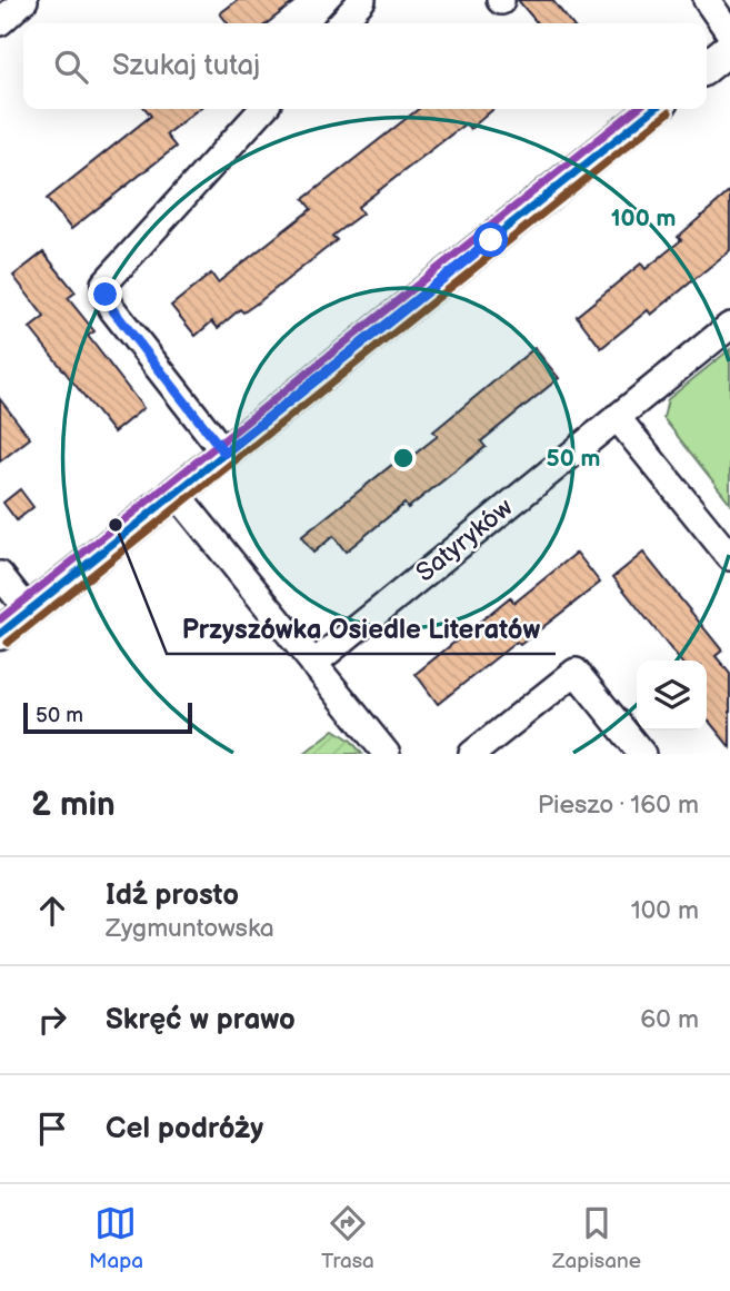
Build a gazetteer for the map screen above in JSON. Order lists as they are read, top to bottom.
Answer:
{
  "streets": {
    "street": ["Satyryków"]
  },
  "places": ["Przyszówka Osiedle Literatów"],
  "scale_bar": "50 m",
  "page": {
    "search": "Szukaj tutaj",
    "scale": "50 m",
    "heading": ["2 min", "Pieszo · 160 m"],
    "list": [
      ["Idź prosto", "Zygmuntowska", "100 m"],
      ["Skręć w prawo", "60 m"],
      "Cel podróży"
    ],
    "nav": ["Mapa", "Trasa", "Zapisane"]
  },
  "rings": ["100 m", "50 m"]
}
